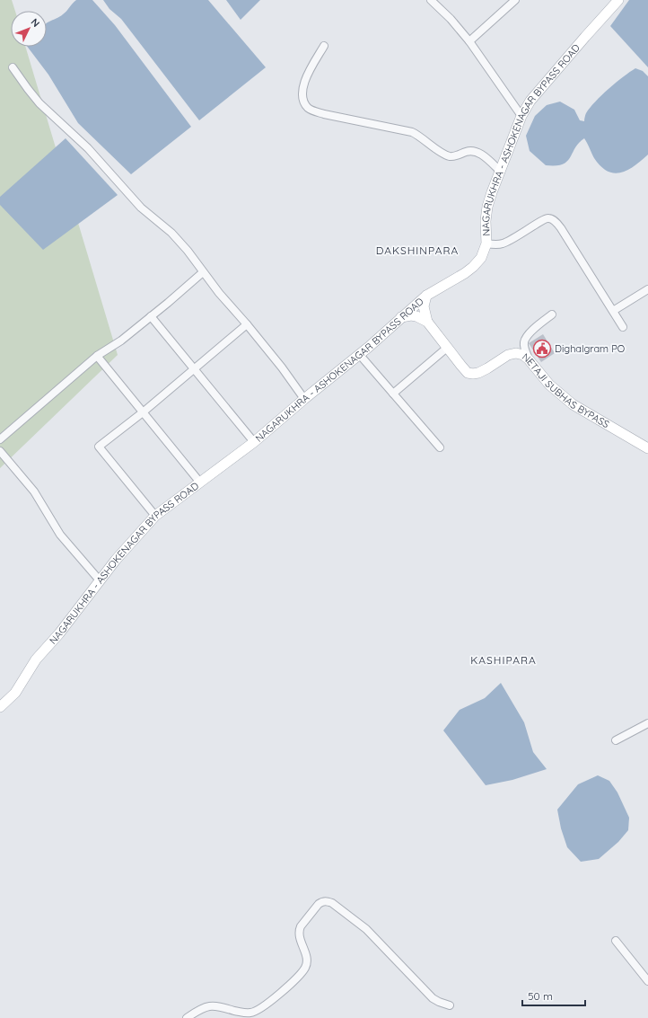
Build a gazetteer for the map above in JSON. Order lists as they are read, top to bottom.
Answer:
{
  "streets": {
    "main road": ["NAGARUKHRA - ASHOKENAGAR BYPASS ROAD", "NETAJI SUBHAS BYPASS"]
  },
  "districts": ["DAKSHINPARA", "KASHIPARA"],
  "places": {
    "public building": ["Dighalgram PO"]
  },
  "scale_bar": "50 m",
  "north": "top right"
}
